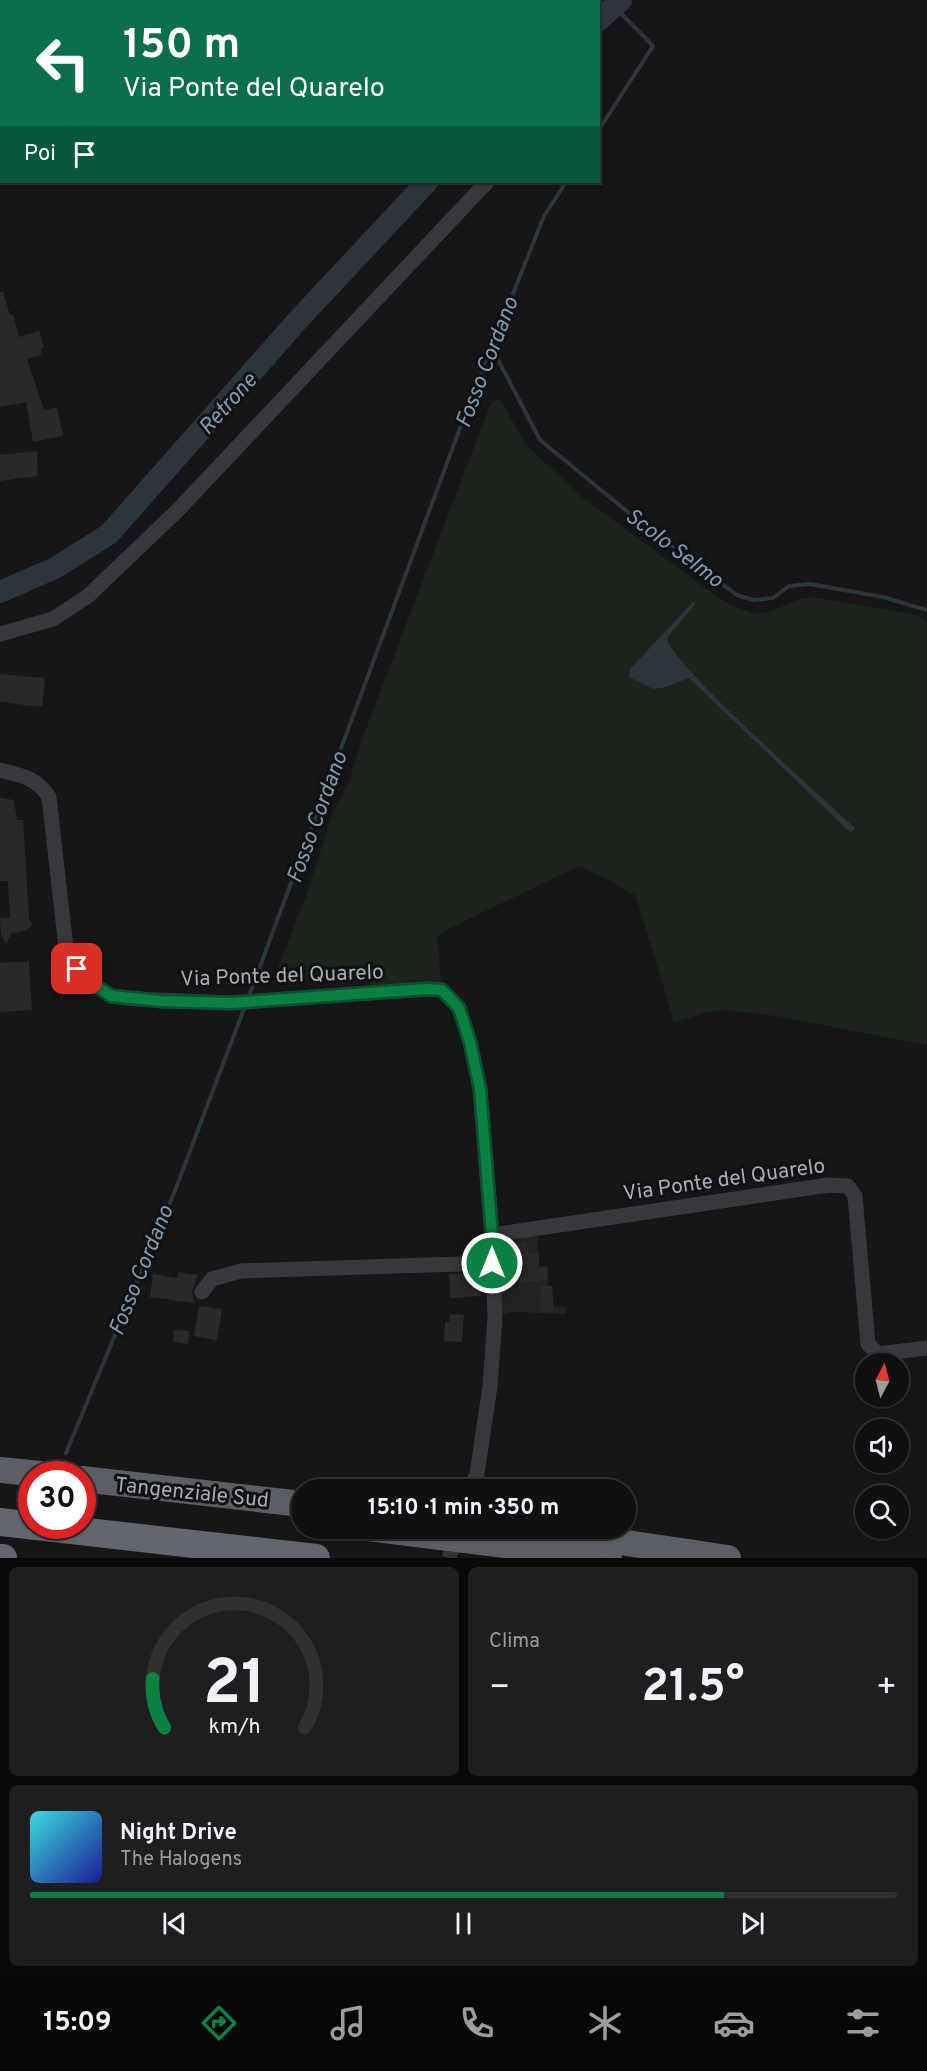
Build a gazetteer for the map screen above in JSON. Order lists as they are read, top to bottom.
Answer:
{
  "streets": {
    "highway": ["Tangenziale Sud"],
    "street": ["Via Ponte del Quarelo"]
  },
  "water": ["Fosso Cordano", "Retrone", "Scolo Selmo"],
  "north": "top",
  "page": {
    "turn": ["150 m", "Via Ponte del Quarelo"],
    "then": "Poi",
    "limit": "30",
    "trip": "15:10 · 1 min · 350 m",
    "tile": "Clima",
    "heat": ["−", "21.5°", "+"],
    "song": ["Night Drive", "The Halogens"],
    "tabs": "15:09",
    "gauge": ["21", "km/h"]
  }
}
